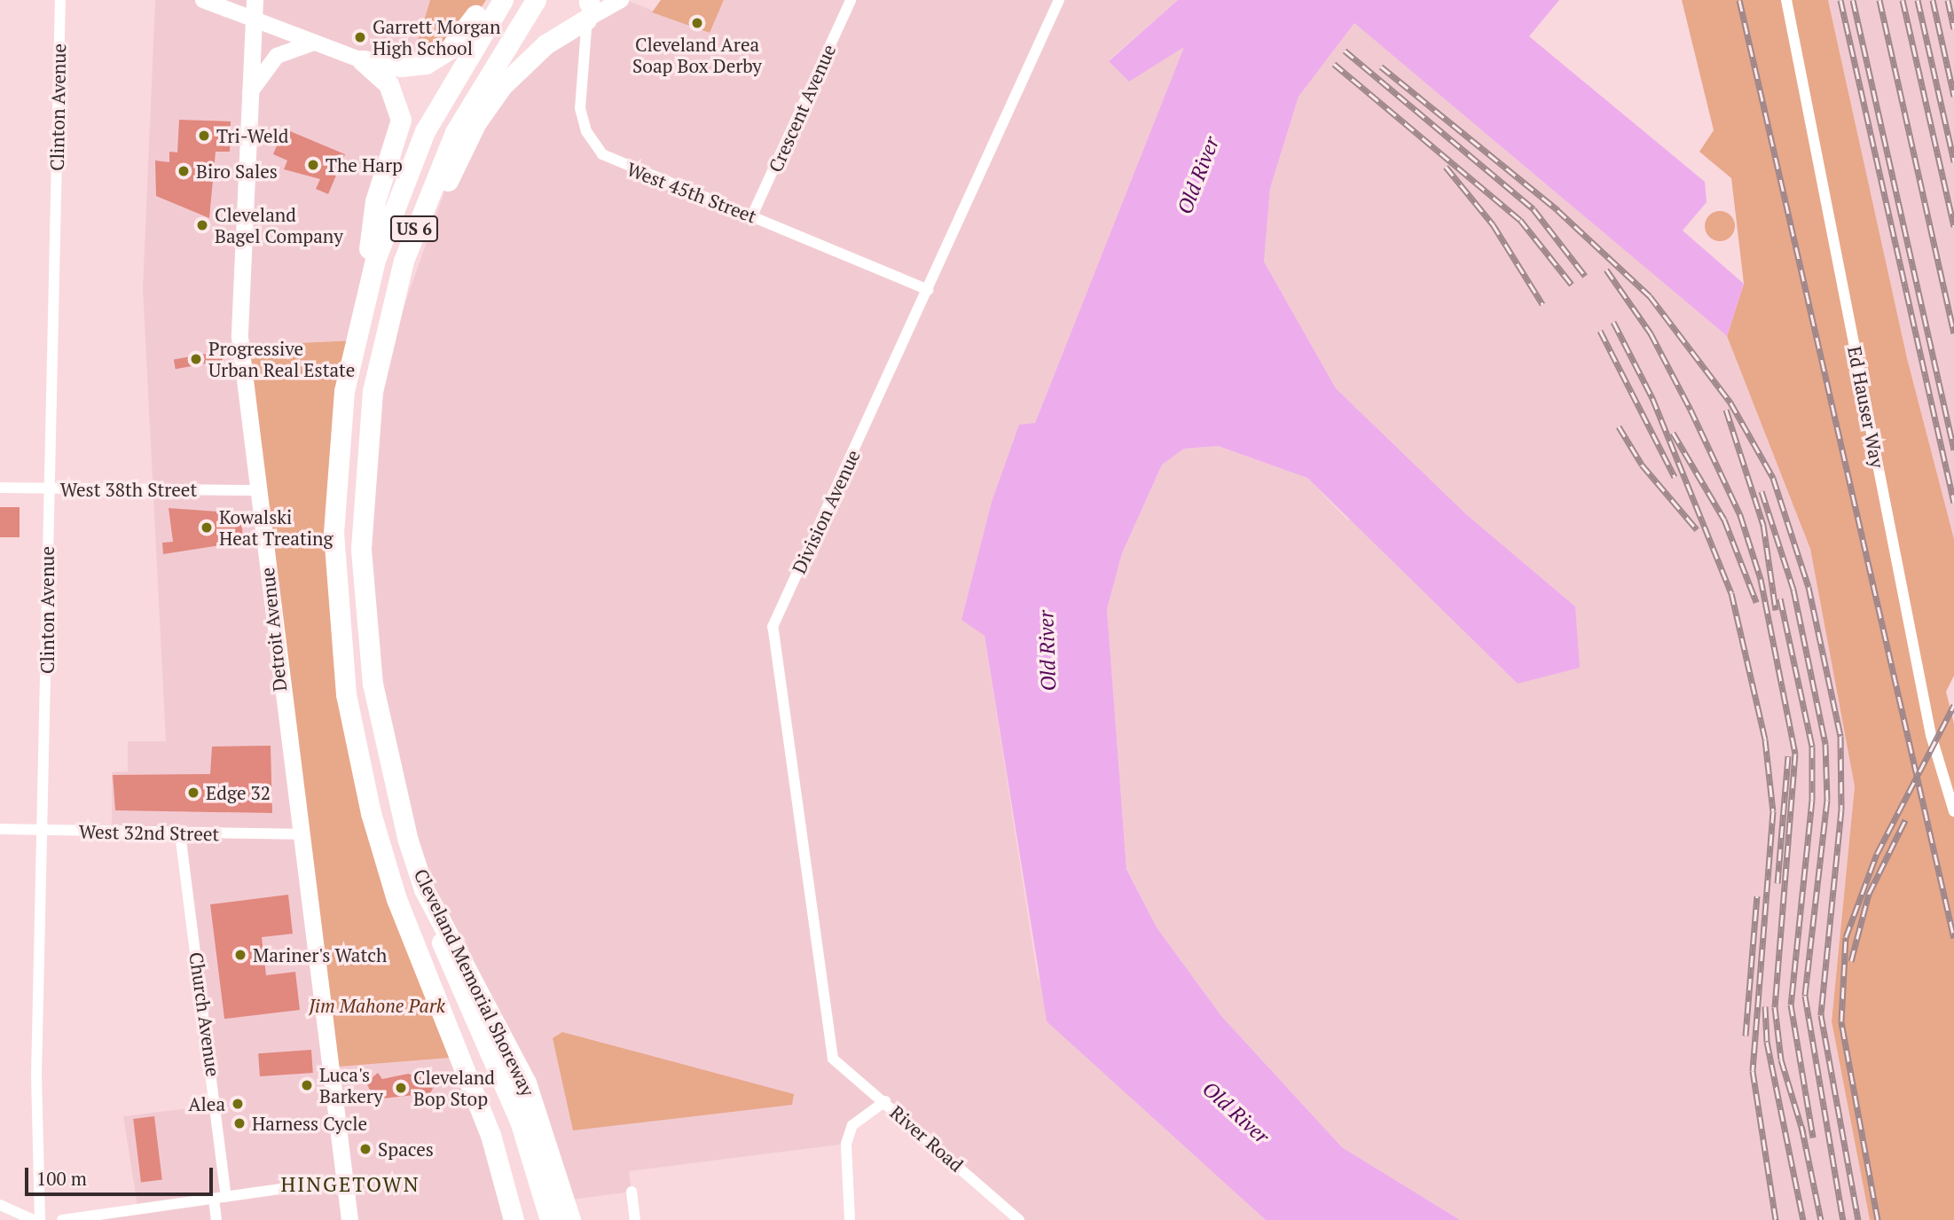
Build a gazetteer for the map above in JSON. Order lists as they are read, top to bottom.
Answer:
{
  "streets": {
    "highway": ["US 6", "Cleveland Memorial Shoreway"],
    "main road": ["Detroit Avenue"],
    "street": [
      "Clinton Avenue",
      "Crescent Avenue",
      "West 45th Street",
      "Ed Hauser Way",
      "West 38th Street",
      "Division Avenue",
      "West 32nd Street",
      "Church Avenue",
      "River Road"
    ]
  },
  "crossings": [
    ["Clinton Avenue", "West 38th Street"],
    ["Clinton Avenue", "West 32nd Street"],
    ["Crescent Avenue", "West 45th Street"],
    ["West 45th Street", "Division Avenue"],
    ["US 6", "Cleveland Memorial Shoreway"],
    ["West 38th Street", "Detroit Avenue"],
    ["Division Avenue", "River Road"],
    ["Detroit Avenue", "West 32nd Street"],
    ["West 32nd Street", "Church Avenue"]
  ],
  "districts": ["HINGETOWN"],
  "water": ["Old River"],
  "parks": ["Jim Mahone Park"],
  "places": [
    "Cleveland Area Soap Box Derby",
    "Garrett Morgan High School",
    "Tri-Weld",
    "The Harp",
    "Biro Sales",
    "Cleveland Bagel Company",
    "Progressive Urban Real Estate",
    "Kowalski Heat Treating",
    "Edge 32",
    "Mariner's Watch",
    "Luca's Barkery",
    "Cleveland Bop Stop",
    "Alea",
    "Harness Cycle",
    "Spaces"
  ],
  "scale_bar": "100 m"
}
